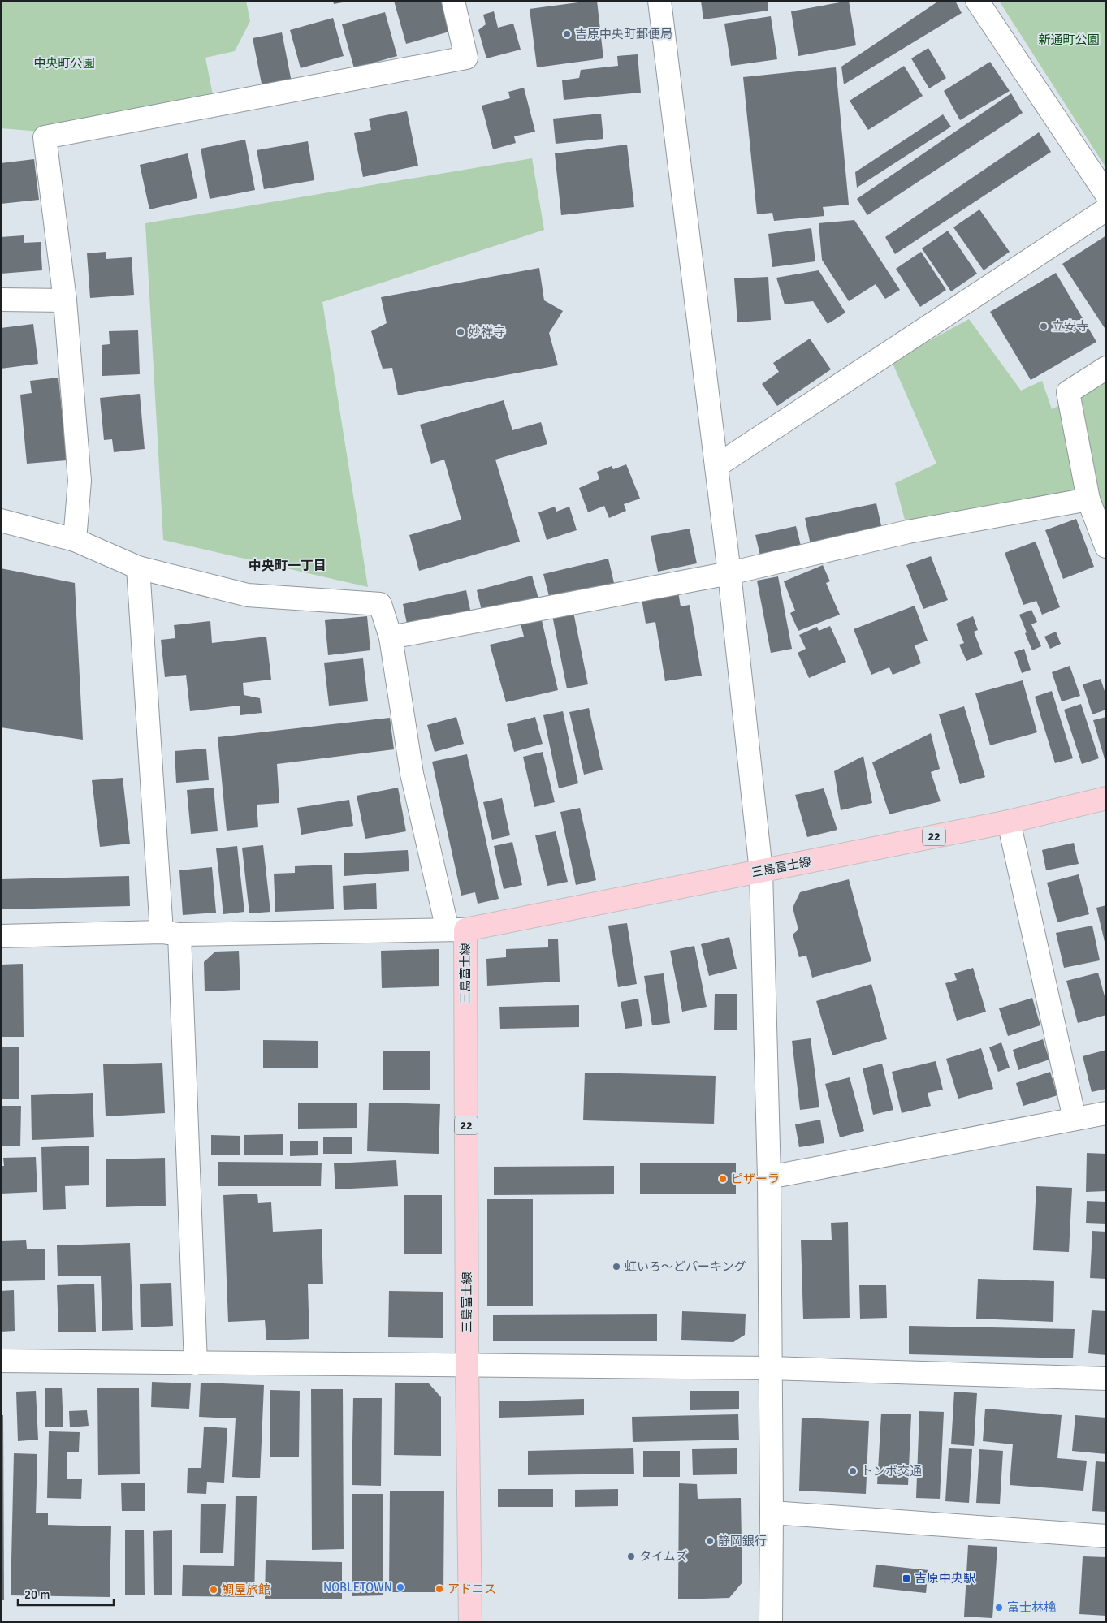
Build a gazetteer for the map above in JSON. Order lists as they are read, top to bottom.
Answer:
{
  "streets": {
    "main road": ["22", "三島富士線"]
  },
  "districts": ["中央町一丁目"],
  "parks": ["新通町公園", "中央町公園"],
  "places": {
    "other": [
      "吉原中央町郵便局",
      "立安寺",
      "妙祥寺",
      "ピザーラ",
      "虹いろ～どパーキング",
      "トンボ交通",
      "静岡銀行",
      "タイムズ",
      "NOBLETOWN",
      "アドニス",
      "鯛屋旅館",
      "富士林檎"
    ],
    "transit": ["吉原中央駅"]
  },
  "scale_bar": "20 m"
}
